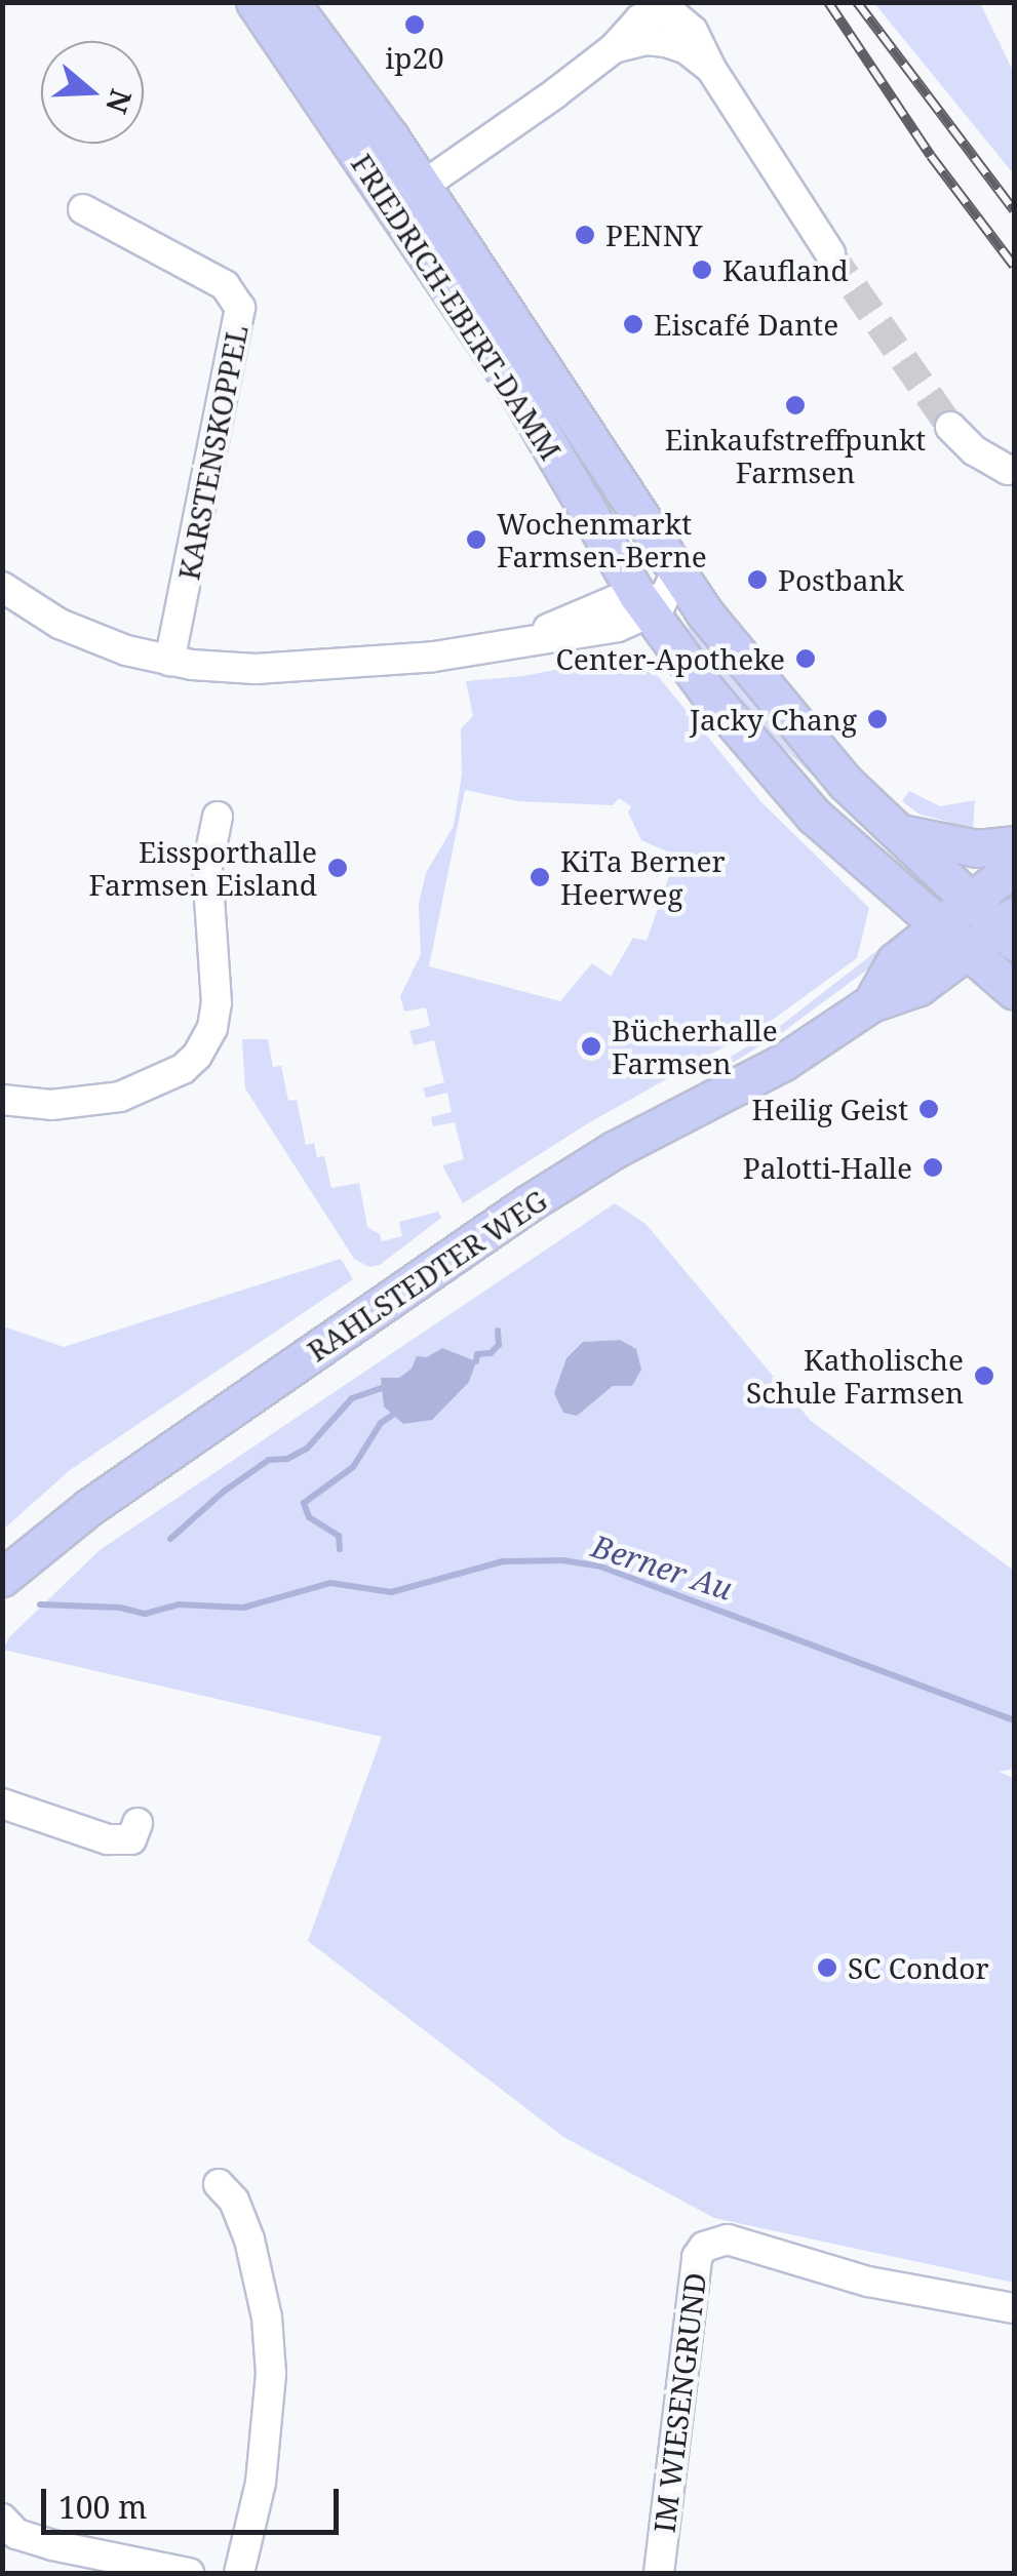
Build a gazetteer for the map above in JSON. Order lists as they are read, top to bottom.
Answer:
{
  "streets": {
    "main road": ["FRIEDRICH-EBERT-DAMM", "RAHLSTEDTER WEG"],
    "street": ["KARSTENSKOPPEL", "IM WIESENGRUND"]
  },
  "water": ["Berner Au"],
  "places": [
    "ip20",
    "PENNY",
    "Kaufland",
    "Eiscafé Dante",
    "Einkaufstreffpunkt Farmsen",
    "Wochenmarkt Farmsen-Berne",
    "Postbank",
    "Center-Apotheke",
    "Jacky Chang",
    "Eissporthalle Farmsen Eisland",
    "KiTa Berner Heerweg",
    "Bücherhalle Farmsen",
    "Heilig Geist",
    "Palotti-Halle",
    "Katholische Schule Farmsen",
    "SC Condor"
  ],
  "scale_bar": "100 m",
  "north": "right"
}
